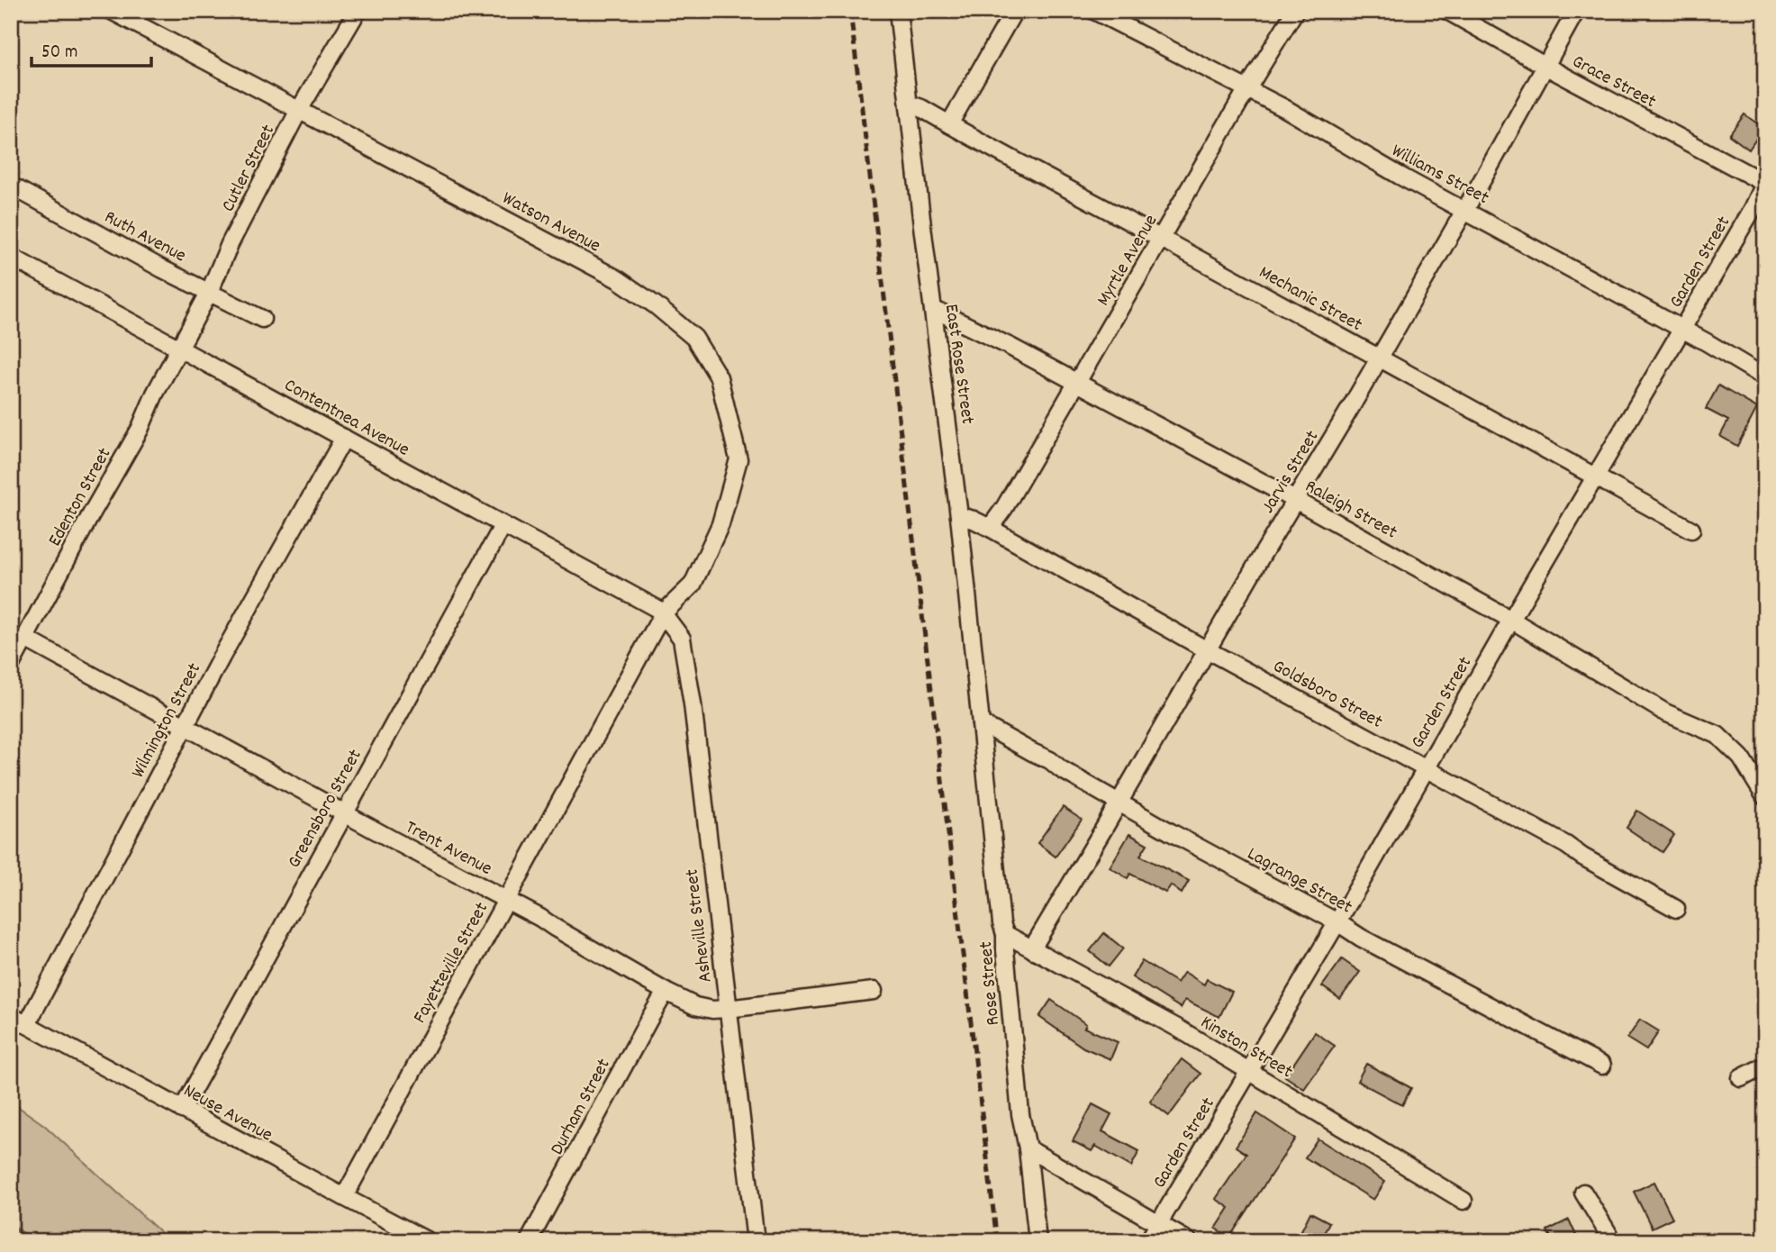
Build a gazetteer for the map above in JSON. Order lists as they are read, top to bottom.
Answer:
{
  "streets": {
    "street": [
      "Grace Street",
      "Cutler Street",
      "Williams Street",
      "Watson Avenue",
      "Ruth Avenue",
      "Myrtle Avenue",
      "Garden Street",
      "Mechanic Street",
      "East Rose Street",
      "Contentnea Avenue",
      "Jarvis Street",
      "Edenton Street",
      "Raleigh Street",
      "Goldsboro Street",
      "Wilmington Street",
      "Greensboro Street",
      "Trent Avenue",
      "Lagrange Street",
      "Asheville Street",
      "Fayetteville Street",
      "Rose Street",
      "Kinston Street",
      "Durham Street",
      "Neuse Avenue"
    ]
  },
  "crossings": [
    ["Grace Street", "Garden Street"],
    ["Grace Street", "Jarvis Street"],
    ["Cutler Street", "Watson Avenue"],
    ["Cutler Street", "Ruth Avenue"],
    ["Cutler Street", "Contentnea Avenue"],
    ["Cutler Street", "Edenton Street"],
    ["Williams Street", "Myrtle Avenue"],
    ["Williams Street", "Garden Street"],
    ["Williams Street", "Jarvis Street"],
    ["Watson Avenue", "Contentnea Avenue"],
    ["Watson Avenue", "Asheville Street"],
    ["Watson Avenue", "Fayetteville Street"],
    ["Myrtle Avenue", "Mechanic Street"],
    ["Myrtle Avenue", "Raleigh Street"],
    ["Myrtle Avenue", "Goldsboro Street"],
    ["Garden Street", "Mechanic Street"],
    ["Garden Street", "Raleigh Street"],
    ["Garden Street", "Goldsboro Street"],
    ["Garden Street", "Lagrange Street"],
    ["Garden Street", "Kinston Street"],
    ["Mechanic Street", "East Rose Street"],
    ["Mechanic Street", "Jarvis Street"],
    ["East Rose Street", "Raleigh Street"],
    ["East Rose Street", "Goldsboro Street"],
    ["East Rose Street", "Lagrange Street"],
    ["East Rose Street", "Rose Street"],
    ["Contentnea Avenue", "Edenton Street"],
    ["Contentnea Avenue", "Wilmington Street"],
    ["Contentnea Avenue", "Greensboro Street"],
    ["Contentnea Avenue", "Asheville Street"],
    ["Contentnea Avenue", "Fayetteville Street"],
    ["Jarvis Street", "Raleigh Street"],
    ["Jarvis Street", "Goldsboro Street"],
    ["Jarvis Street", "Lagrange Street"],
    ["Jarvis Street", "Kinston Street"],
    ["Edenton Street", "Trent Avenue"],
    ["Wilmington Street", "Trent Avenue"],
    ["Wilmington Street", "Neuse Avenue"],
    ["Greensboro Street", "Trent Avenue"],
    ["Greensboro Street", "Neuse Avenue"],
    ["Trent Avenue", "Asheville Street"],
    ["Trent Avenue", "Fayetteville Street"],
    ["Trent Avenue", "Durham Street"],
    ["Lagrange Street", "Rose Street"],
    ["Asheville Street", "Fayetteville Street"],
    ["Fayetteville Street", "Neuse Avenue"],
    ["Rose Street", "Kinston Street"]
  ],
  "scale_bar": "50 m"
}
